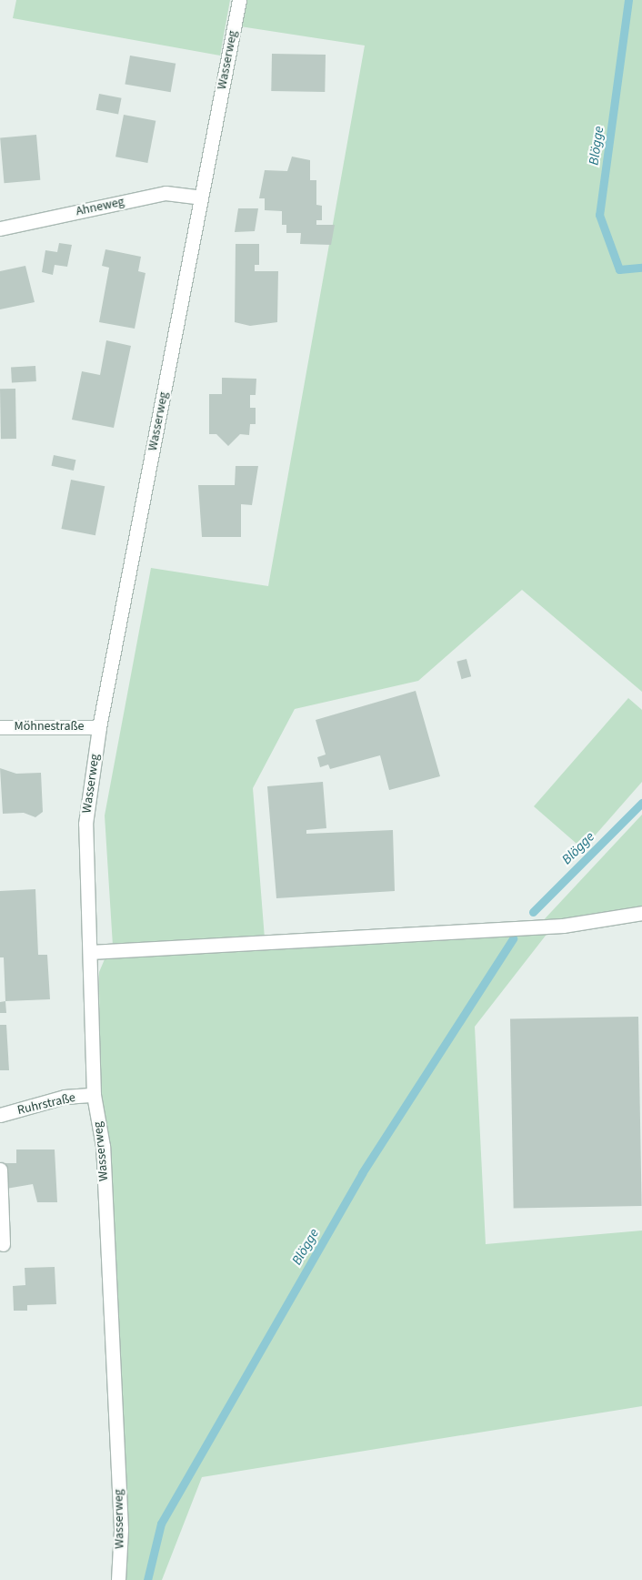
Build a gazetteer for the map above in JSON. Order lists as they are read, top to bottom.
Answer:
{
  "streets": {
    "street": [
      "Wasserweg",
      "Ahneweg",
      "Möhnestraße",
      "Ruhrstraße"
    ]
  },
  "crossings": [
    ["Wasserweg", "Ahneweg"],
    ["Wasserweg", "Möhnestraße"],
    ["Wasserweg", "Ruhrstraße"]
  ],
  "water": ["Blögge"]
}
